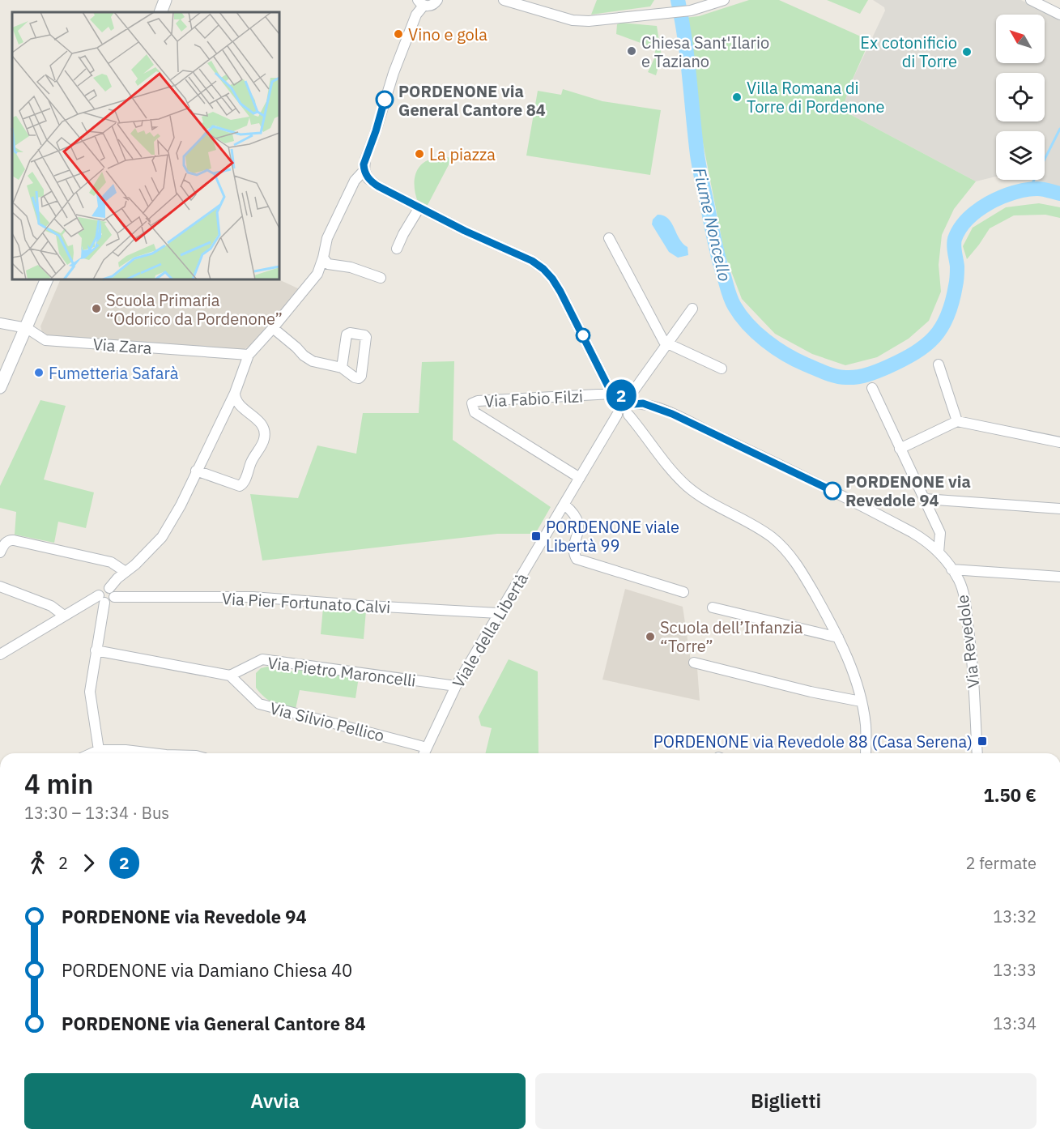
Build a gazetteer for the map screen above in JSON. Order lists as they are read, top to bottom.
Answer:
{
  "streets": {
    "street": [
      "Via Zara",
      "Via Fabio Filzi",
      "Via Pier Fortunato Calvi",
      "Viale della Libertà",
      "Via Revedole",
      "Via Pietro Maroncelli",
      "Via Silvio Pellico"
    ]
  },
  "crossings": [
    ["Via Fabio Filzi", "Viale della Libertà"],
    ["Via Fabio Filzi", "Via Revedole"],
    ["Via Pier Fortunato Calvi", "Viale della Libertà"],
    ["Viale della Libertà", "Via Revedole"],
    ["Viale della Libertà", "Via Pietro Maroncelli"],
    ["Viale della Libertà", "Via Silvio Pellico"],
    ["Via Pietro Maroncelli", "Via Silvio Pellico"]
  ],
  "water": ["Fiume Noncello"],
  "places": {
    "other": [
      "Vino e gola",
      "Chiesa Sant'Ilario e Taziano",
      "Ex cotonificio di Torre",
      "Villa Romana di Torre di Pordenone",
      "PORDENONE via General Cantore 84",
      "La piazza",
      "Scuola Primaria “Odorico da Pordenone”",
      "Fumetteria Safarà",
      "PORDENONE via Revedole 94",
      "Scuola dell’Infanzia “Torre”"
    ],
    "transit": ["PORDENONE viale Libertà 99", "PORDENONE via Revedole 88 (Casa Serena)"]
  },
  "lines": ["bus line 2"],
  "north": "top left",
  "page": {
    "on_map": "2",
    "heading": ["4 min", "13:30 – 13:34 · Bus", "1.50 €"],
    "legs": ["2", "2", "2 fermate"],
    "list": [
      {
        "name": "PORDENONE via Revedole 94",
        "value": "13:32"
      },
      {
        "name": "PORDENONE via Damiano Chiesa 40",
        "value": "13:33"
      },
      {
        "name": "PORDENONE via General Cantore 84",
        "value": "13:34"
      }
    ],
    "buttons": ["Avvia", "Biglietti"]
  }
}
